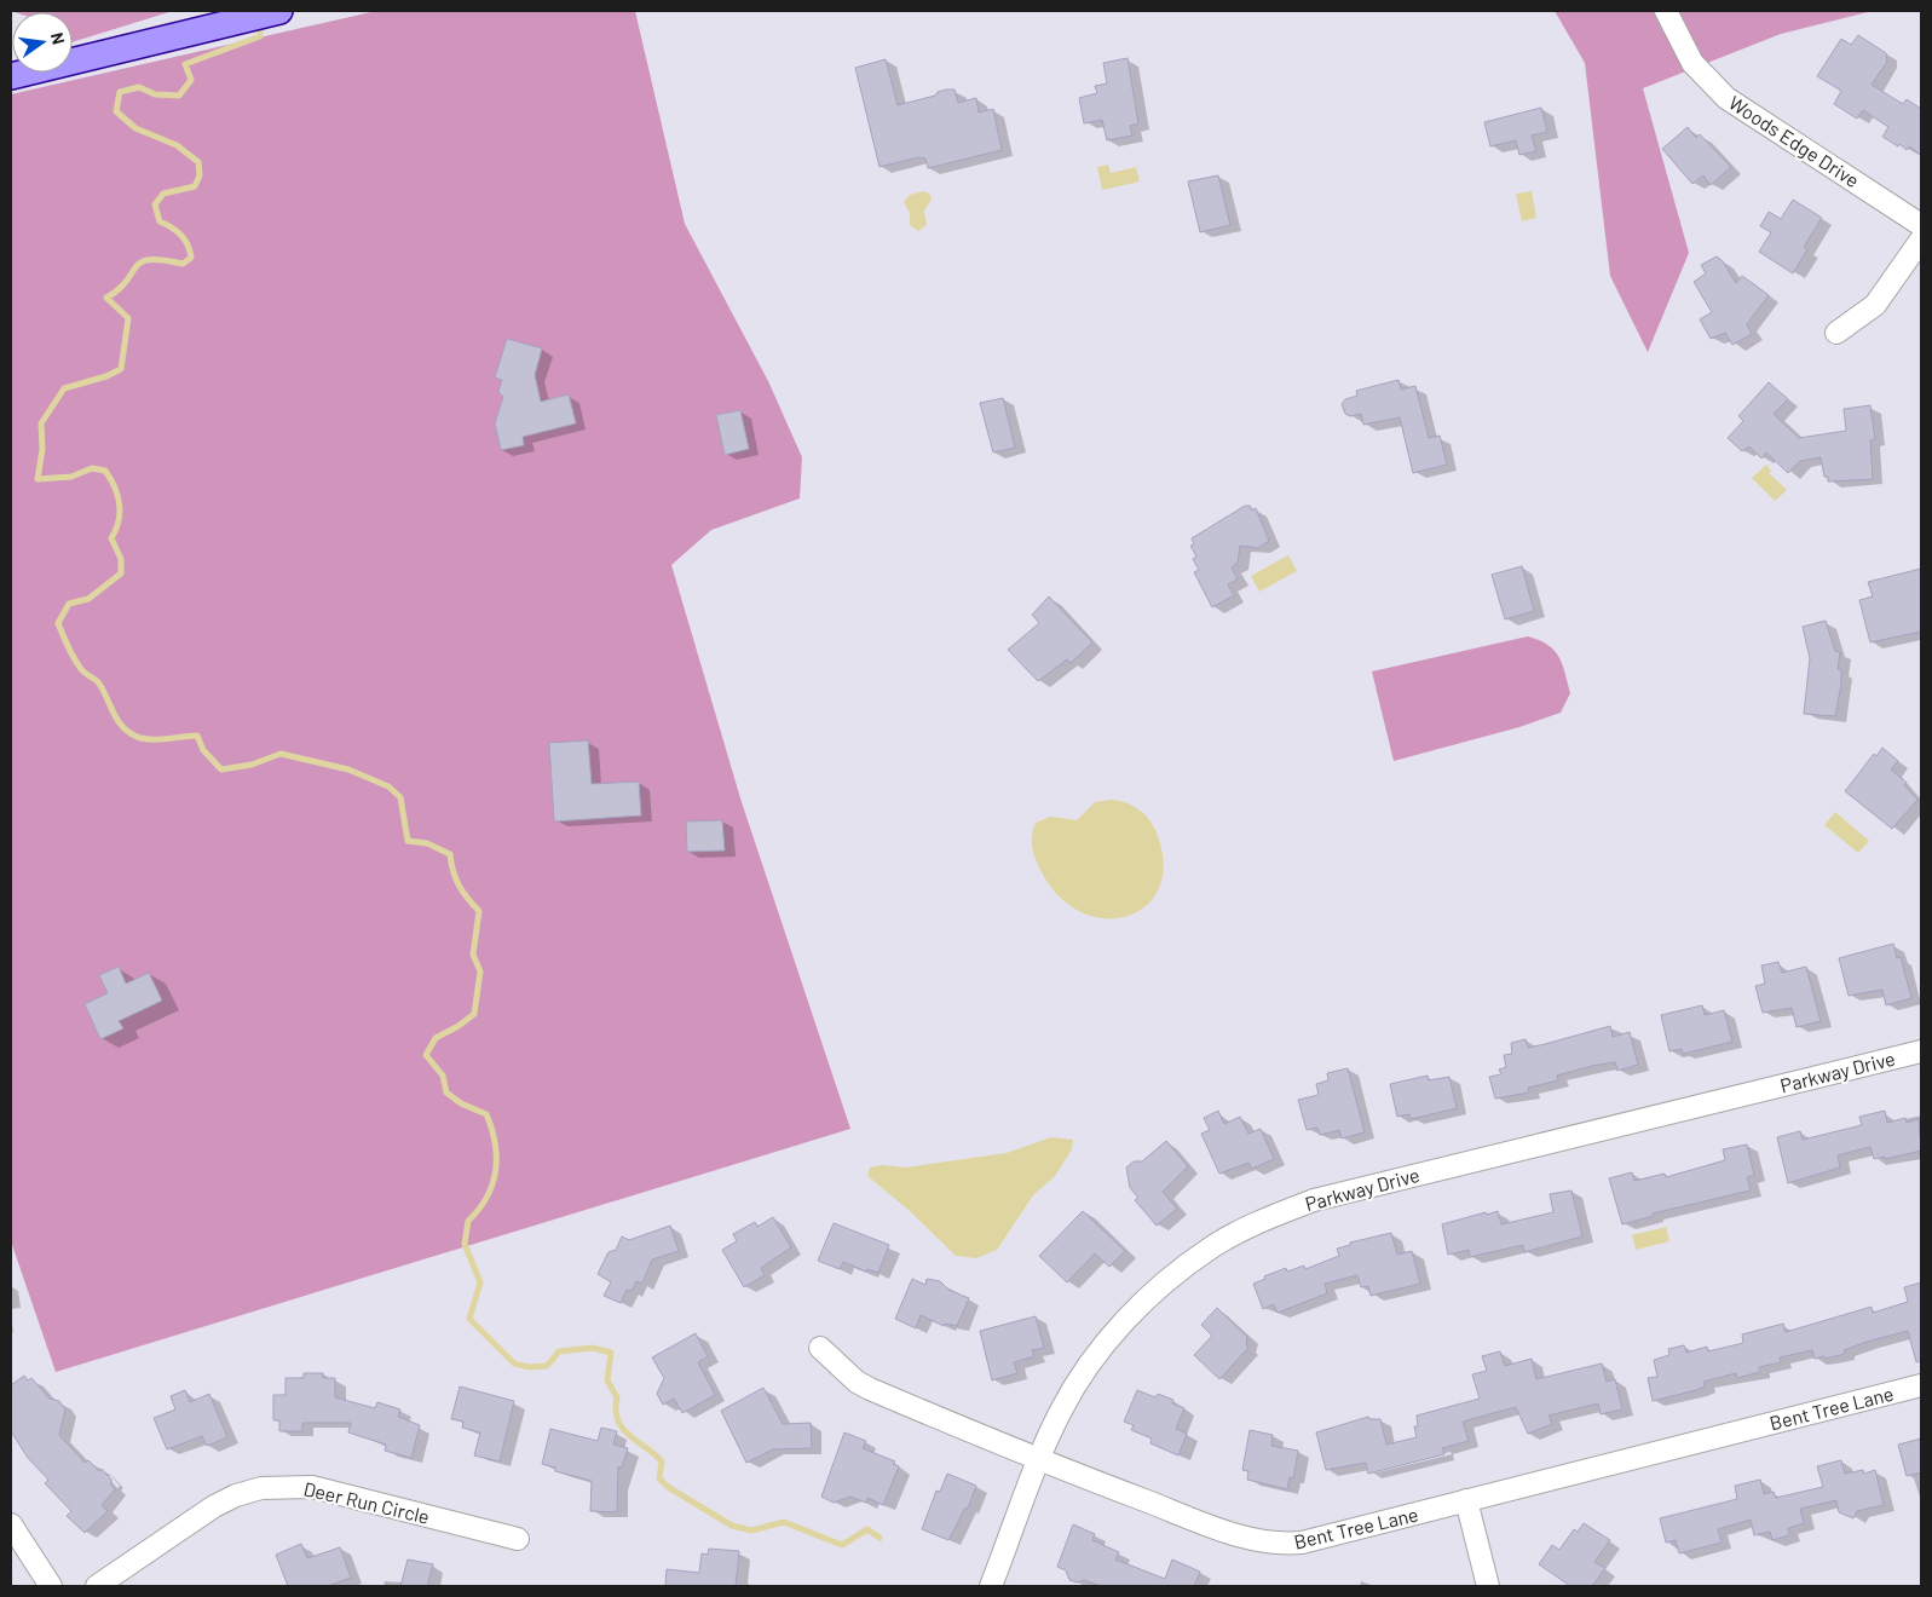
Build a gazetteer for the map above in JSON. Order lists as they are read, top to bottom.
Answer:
{
  "streets": {
    "street": [
      "Woods Edge Drive",
      "Parkway Drive",
      "Bent Tree Lane",
      "Deer Run Circle"
    ]
  },
  "crossings": [
    ["Parkway Drive", "Bent Tree Lane"]
  ],
  "north": "right"
}
